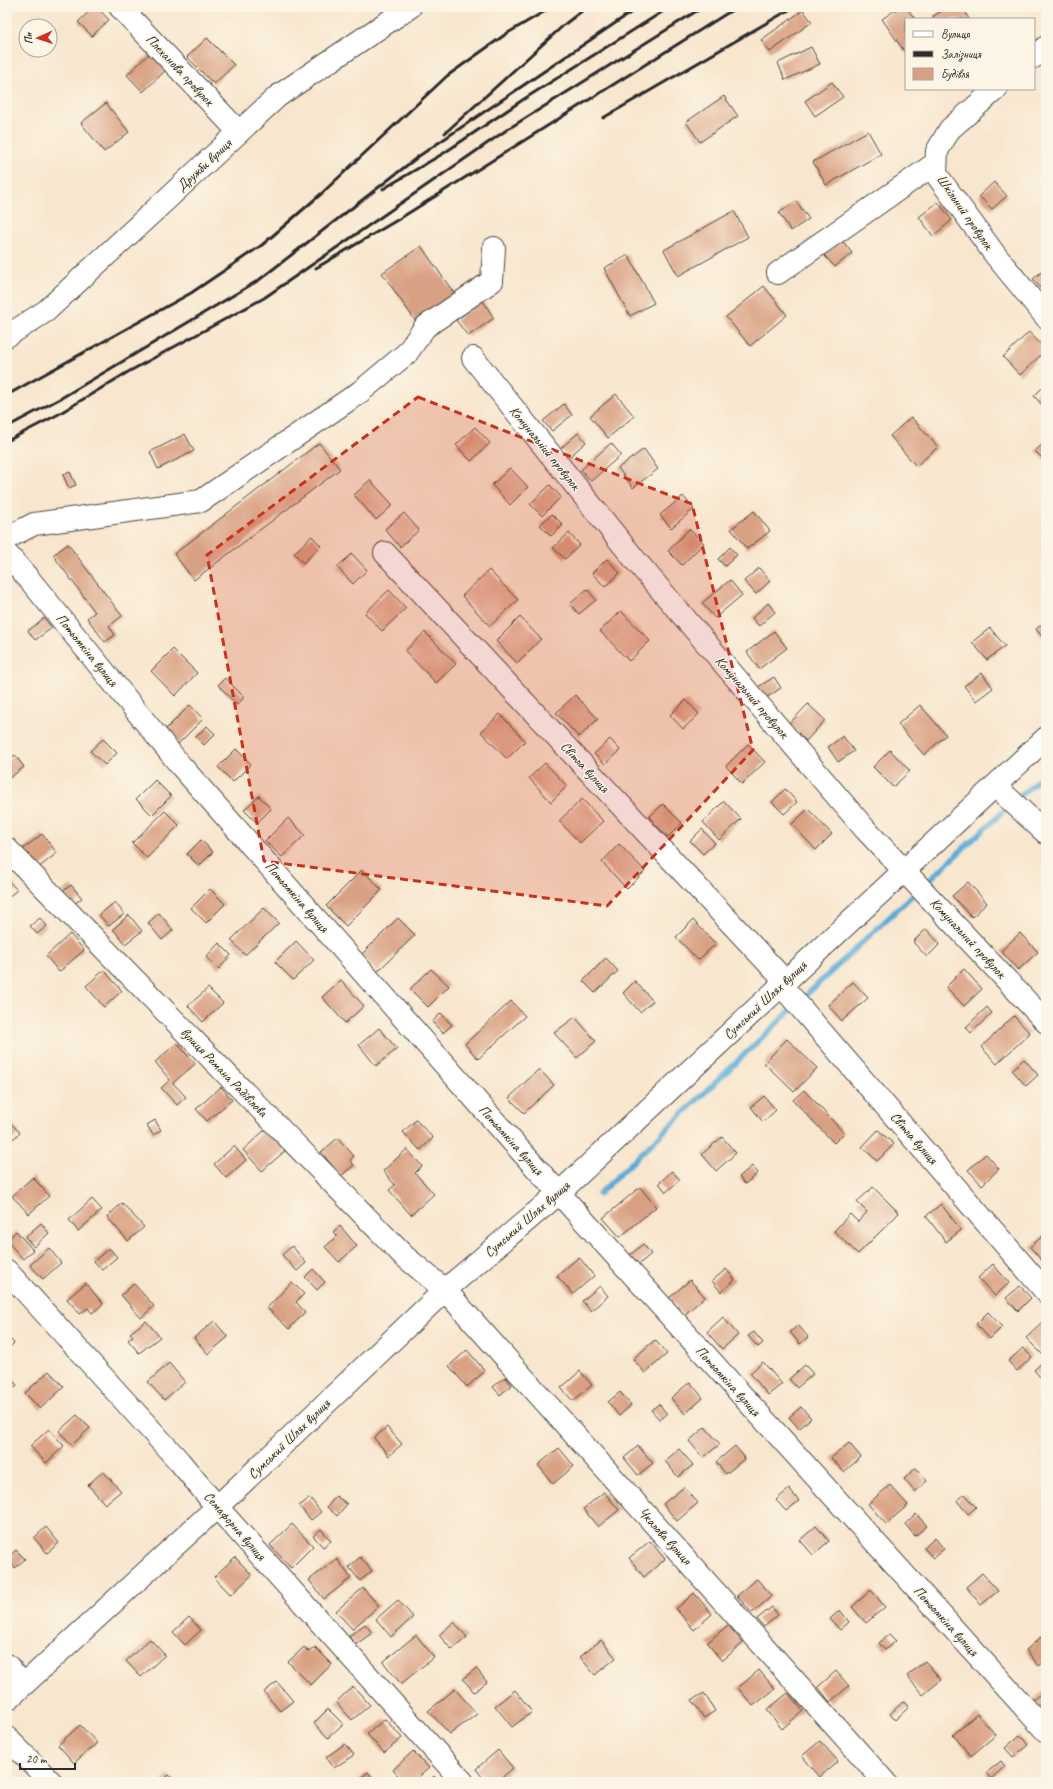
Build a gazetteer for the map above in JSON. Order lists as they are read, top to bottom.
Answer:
{
  "streets": {
    "street": [
      "Плеханова провулок",
      "Дружби вулиця",
      "Шкільний провулок",
      "Комунальний провулок",
      "Потьомкіна вулиця",
      "Світла вулиця",
      "Сумський Шлях вулиця",
      "вулиця Романа Радівілова",
      "Семафорна вулиця",
      "Чкалова вулиця"
    ]
  },
  "crossings": [
    ["Плеханова провулок", "Дружби вулиця"],
    ["Комунальний провулок", "Сумський Шлях вулиця"],
    ["Потьомкіна вулиця", "Сумський Шлях вулиця"],
    ["Світла вулиця", "Сумський Шлях вулиця"],
    ["Сумський Шлях вулиця", "вулиця Романа Радівілова"],
    ["Сумський Шлях вулиця", "Семафорна вулиця"],
    ["Сумський Шлях вулиця", "Чкалова вулиця"],
    ["вулиця Романа Радівілова", "Чкалова вулиця"]
  ],
  "legend": ["Вулиця", "Залізниця", "Будівля"],
  "scale_bar": "20 m",
  "north": "left"
}
